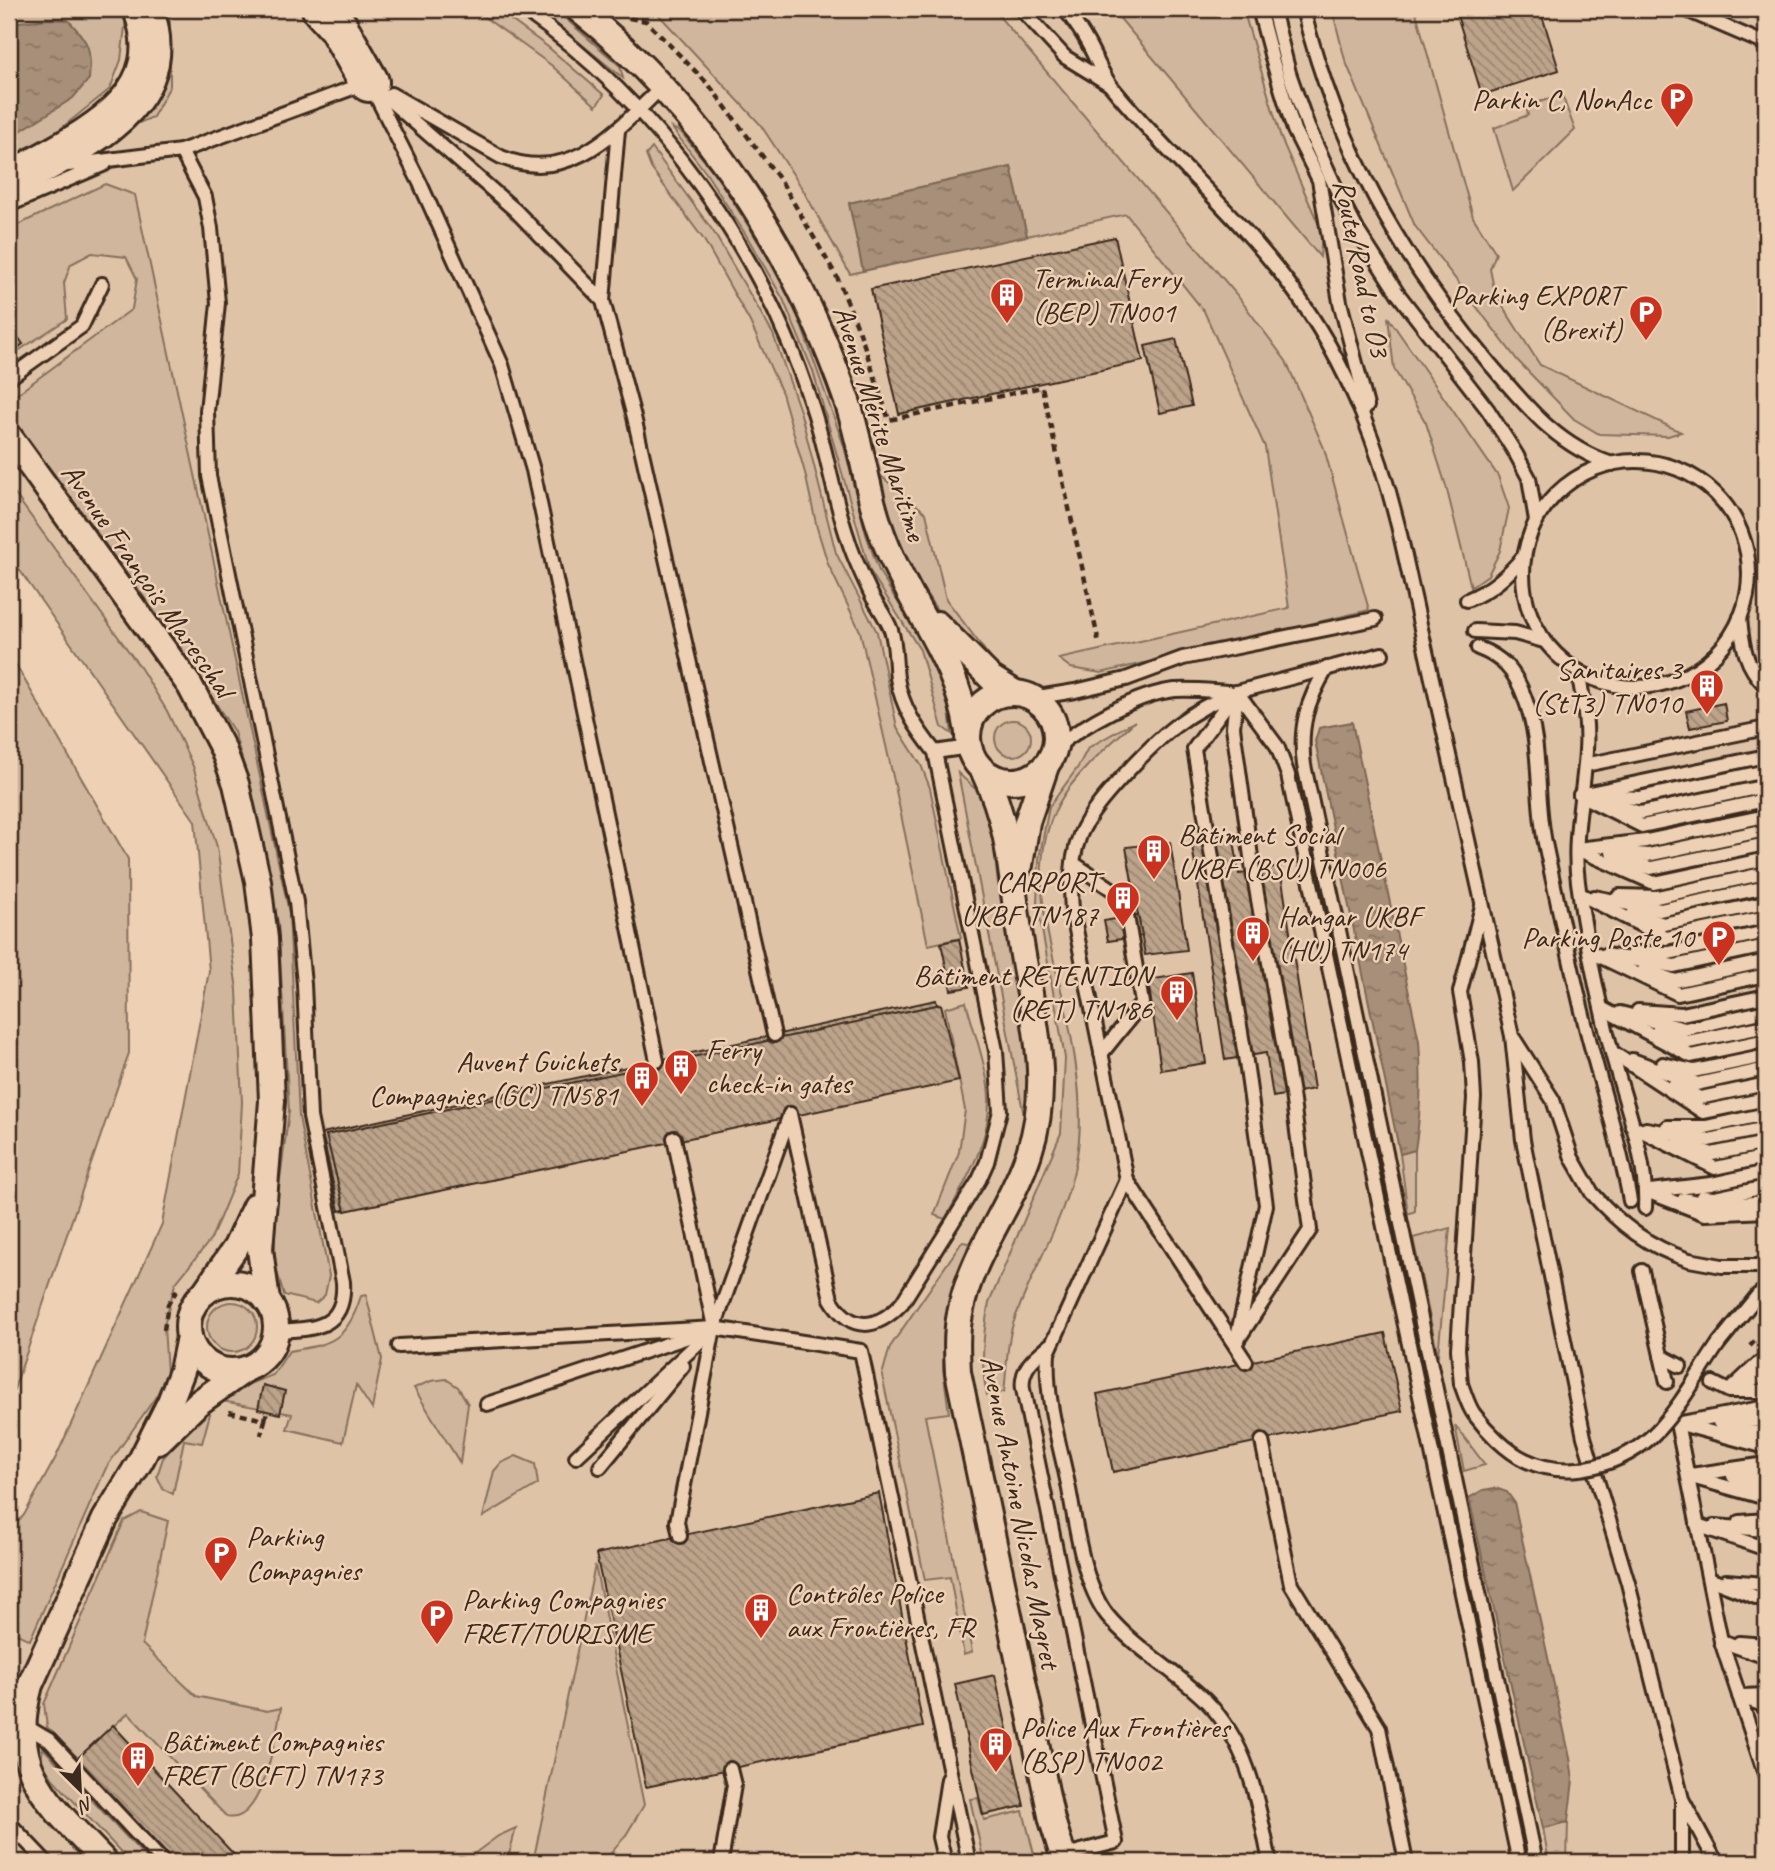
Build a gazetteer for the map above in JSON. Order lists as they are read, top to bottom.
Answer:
{
  "streets": {
    "street": ["Avenue Mérite Maritime", "Avenue François Mareschal", "Avenue Antoine Nicolas Magret"],
    "lane": ["Route/Road to O3"]
  },
  "crossings": [
    ["Avenue Mérite Maritime", "Avenue Antoine Nicolas Magret"]
  ],
  "places": {
    "parking": [
      "Parkin C, NonAcc",
      "Parking EXPORT (Brexit)",
      "Parking Poste 10",
      "Parking Compagnies",
      "Parking Compagnies FRET/TOURISME"
    ],
    "building": [
      "Terminal Ferry (BEP) TN001",
      "Sanitaires 3 (StT3) TN010",
      "Bâtiment Social UKBF (BSU) TN006",
      "CARPORT UKBF TN187",
      "Hangar UKBF (HU) TN174",
      "Bâtiment RETENTION (RET) TN186",
      "Ferry check-in gates",
      "Auvent Guichets Compagnies (GC) TN581",
      "Contrôles Police aux Frontières, FR",
      "Police Aux Frontières (BSP) TN002",
      "Bâtiment Compagnies FRET (BCFT) TN173"
    ]
  },
  "north": "bottom right"
}
